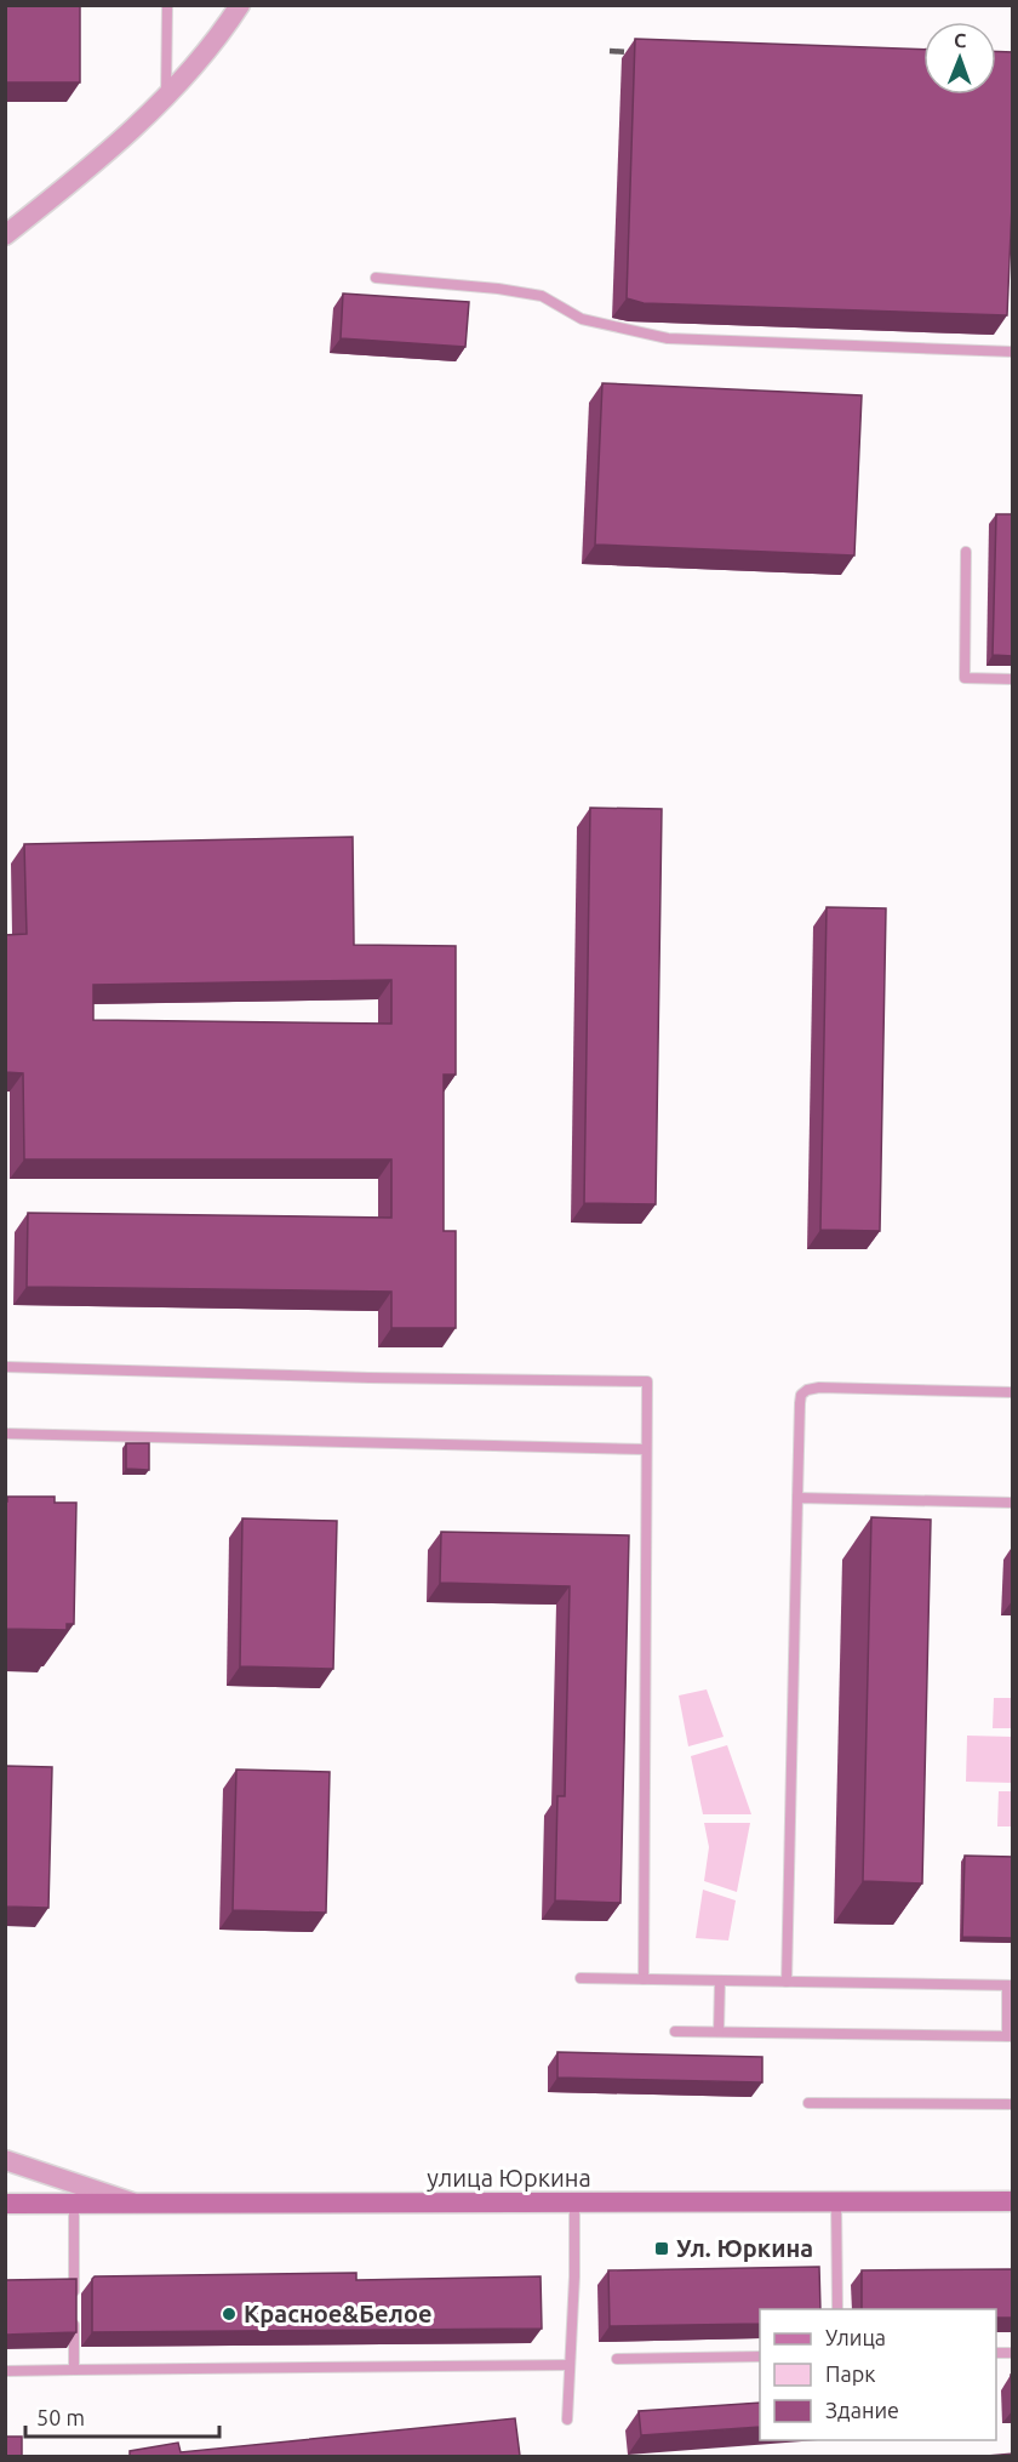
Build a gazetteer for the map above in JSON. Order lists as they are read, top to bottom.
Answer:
{
  "streets": {
    "main road": ["улица Юркина"]
  },
  "places": {
    "transit": ["Ул. Юркина"],
    "other": ["Красное&Белое"]
  },
  "legend": ["Улица", "Парк", "Здание"],
  "scale_bar": "50 m",
  "north": "top"
}
